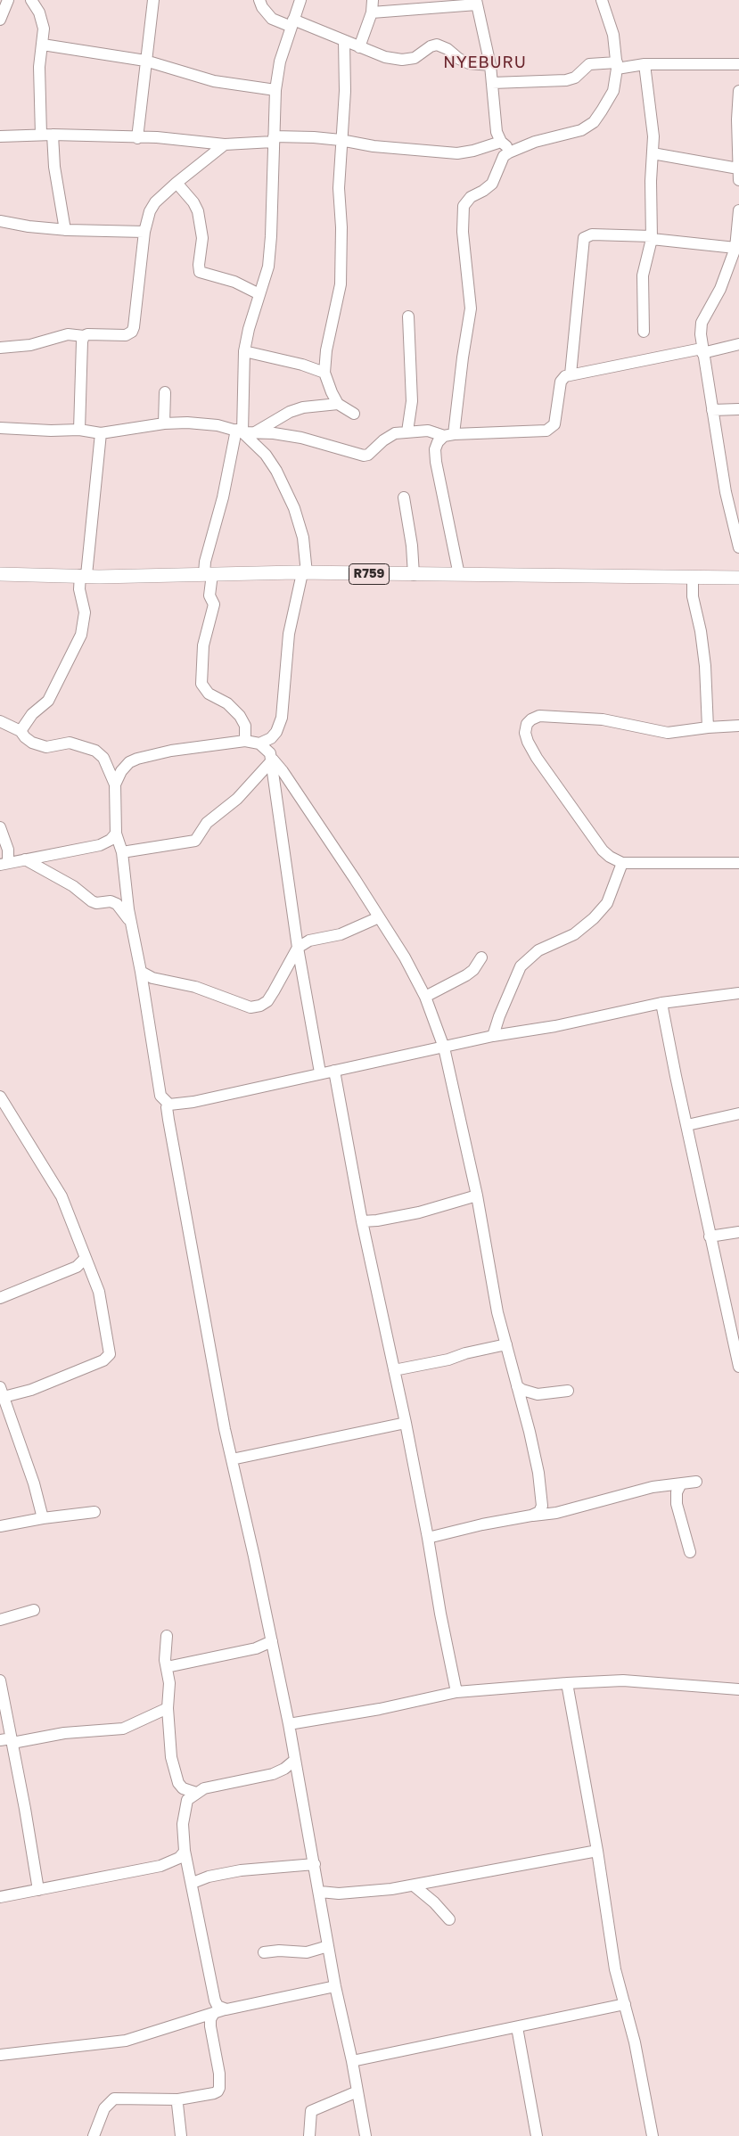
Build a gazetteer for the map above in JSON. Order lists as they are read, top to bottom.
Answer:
{
  "streets": {
    "main road": ["R759"]
  },
  "districts": ["NYEBURU"]
}
